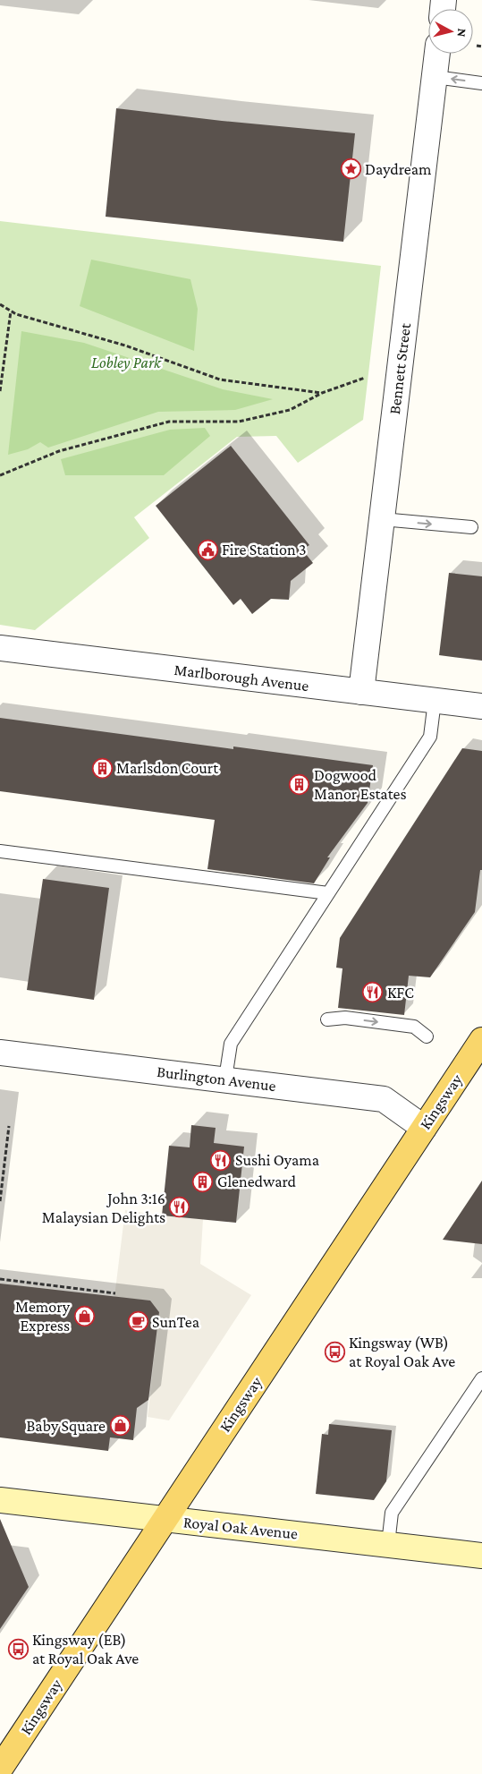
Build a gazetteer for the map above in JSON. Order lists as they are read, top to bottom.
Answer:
{
  "streets": {
    "main road": ["Kingsway", "Royal Oak Avenue"],
    "street": ["Bennett Street", "Marlborough Avenue", "Burlington Avenue"]
  },
  "crossings": [
    ["Bennett Street", "Marlborough Avenue"],
    ["Burlington Avenue", "Kingsway"],
    ["Kingsway", "Royal Oak Avenue"]
  ],
  "parks": ["Lobley Park"],
  "places": {
    "place": ["Daydream"],
    "public building": ["Fire Station 3"],
    "building": ["Marlsdon Court", "Dogwood Manor Estates", "Glenedward"],
    "restaurant": ["KFC", "Sushi Oyama", "John 3:16 Malaysian Delights"],
    "shop": ["Memory Express", "Baby Square"],
    "cafe": ["SunTea"],
    "bus stop": ["Kingsway (WB) at Royal Oak Ave", "Kingsway (EB) at Royal Oak Ave"]
  },
  "north": "right"
}
